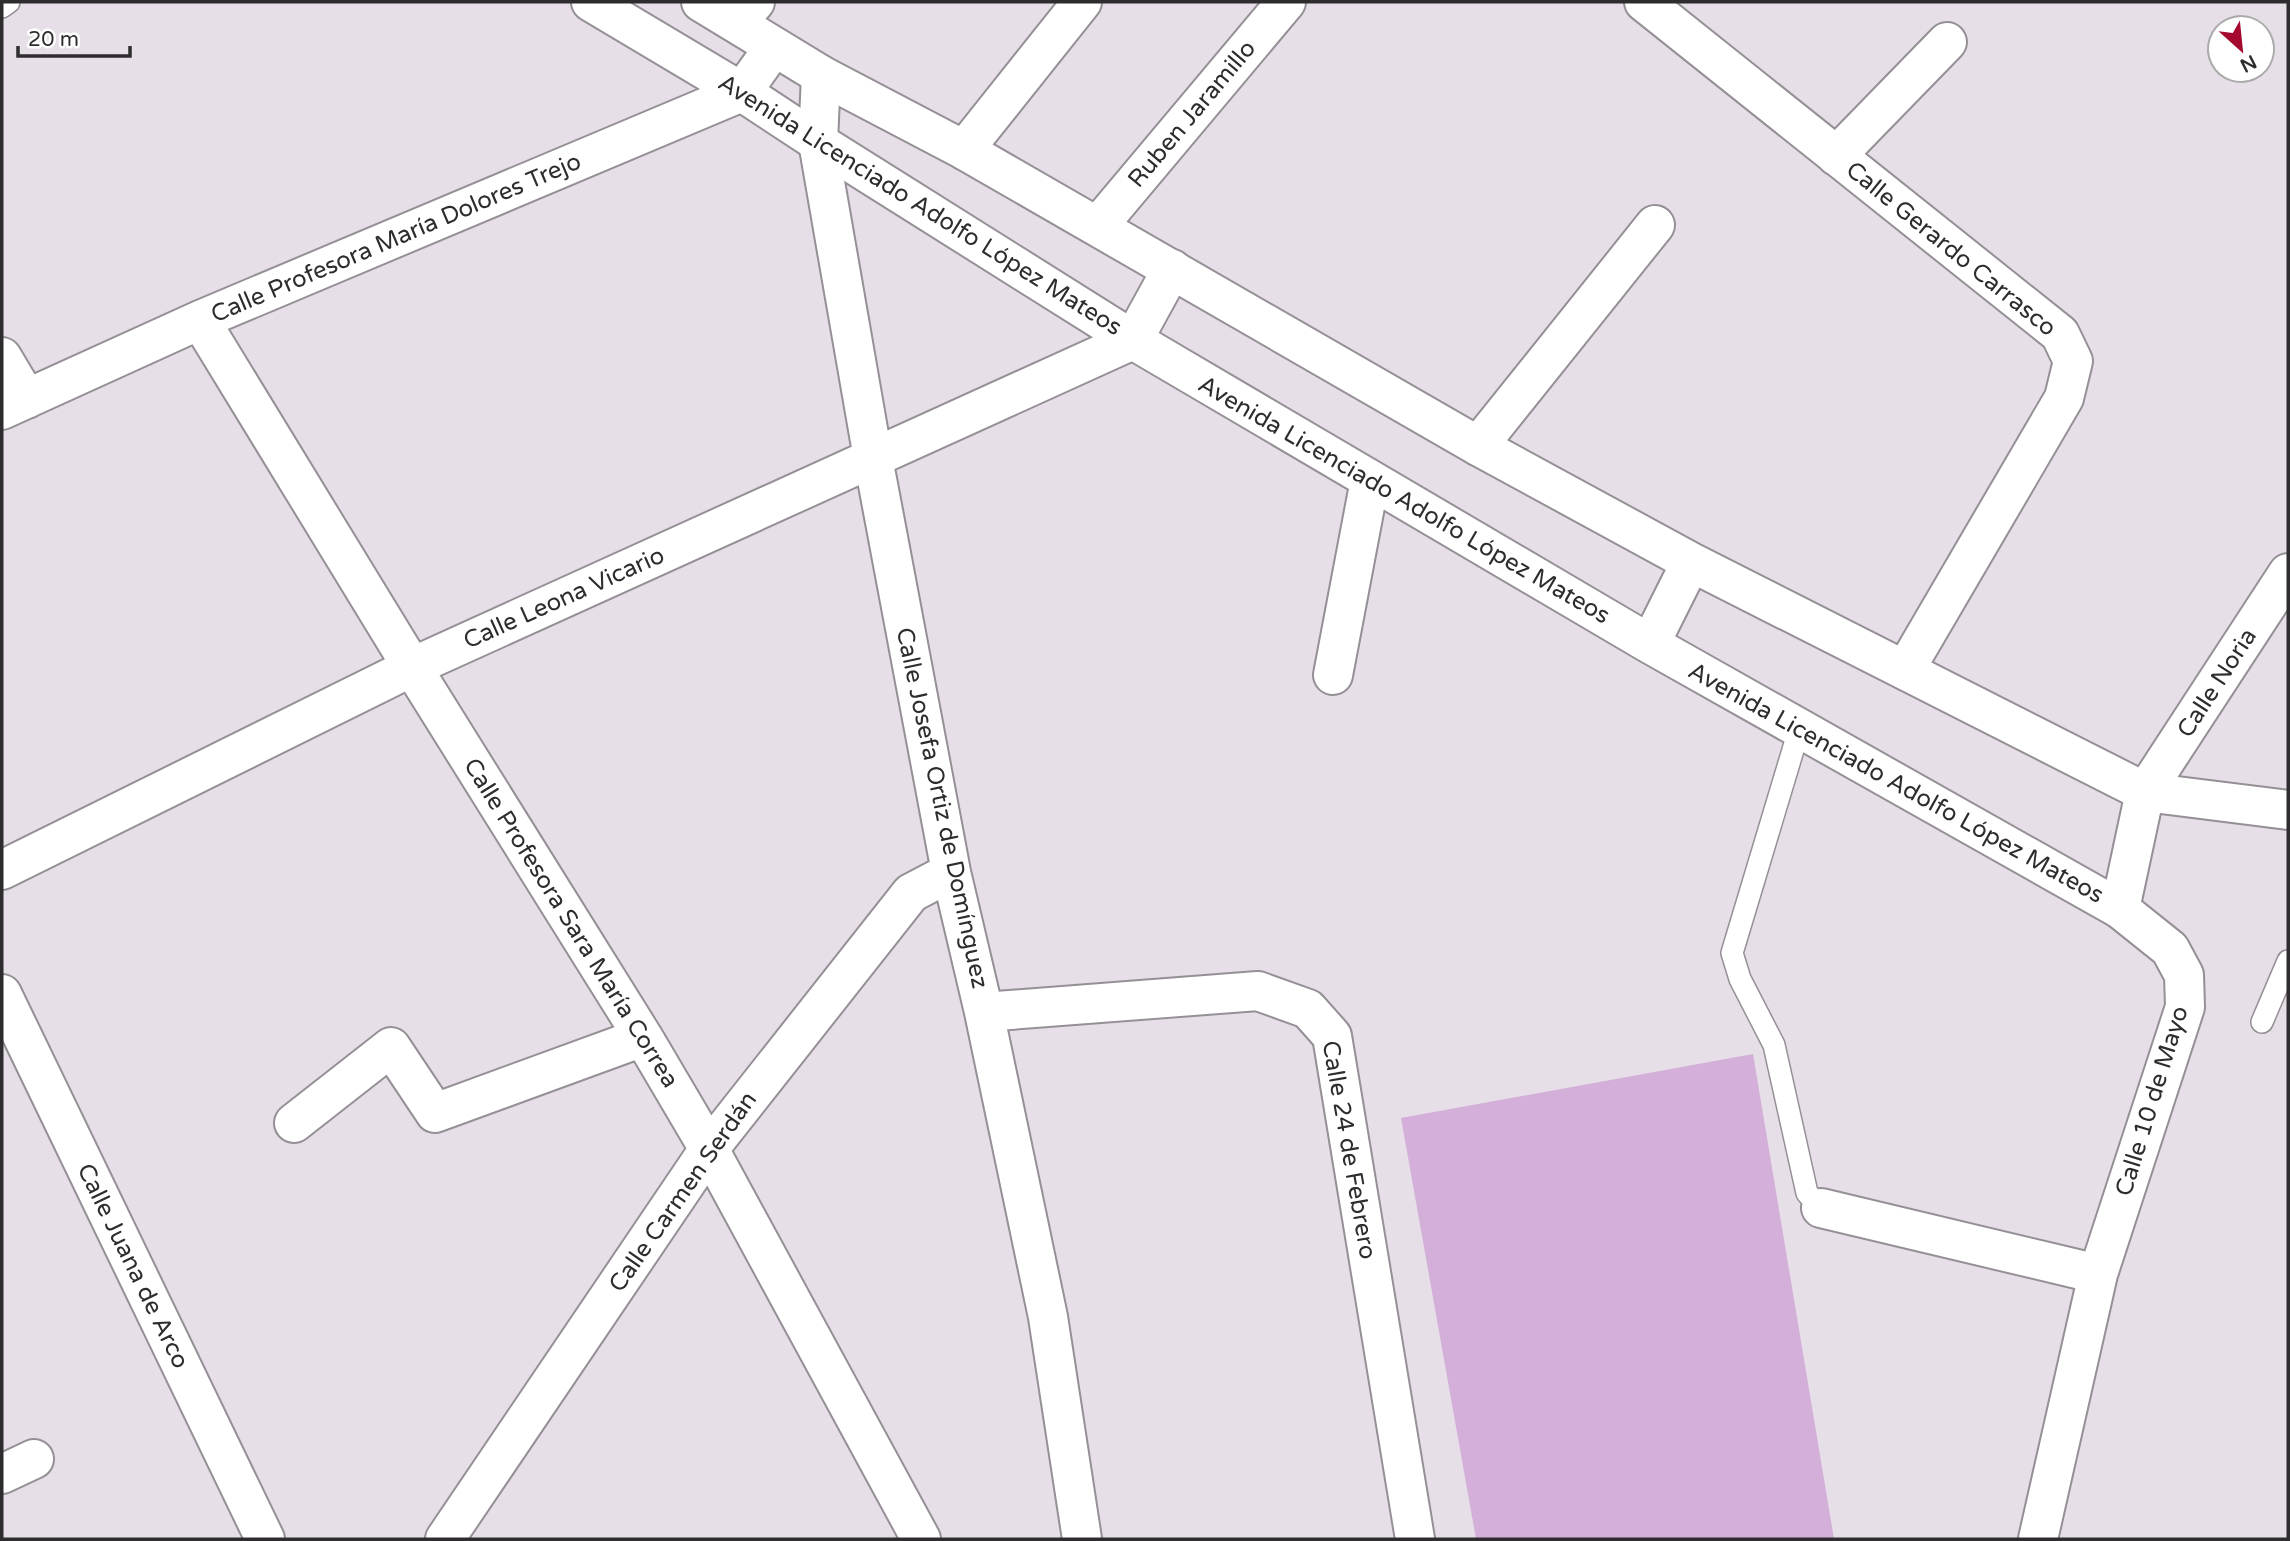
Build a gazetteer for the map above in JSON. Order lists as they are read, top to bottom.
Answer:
{
  "streets": {
    "street": [
      "Ruben Jaramillo",
      "Avenida Licenciado Adolfo López Mateos",
      "Calle Profesora María Dolores Trejo",
      "Calle Gerardo Carrasco",
      "Calle Leona Vicario",
      "Calle Noria",
      "Calle Josefa Ortiz de Domínguez",
      "Calle Profesora Sara María Correa",
      "Calle 10 de Mayo",
      "Calle 24 de Febrero",
      "Calle Carmen Serdán",
      "Calle Juana de Arco"
    ]
  },
  "crossings": [
    ["Avenida Licenciado Adolfo López Mateos", "Calle Profesora María Dolores Trejo"],
    ["Avenida Licenciado Adolfo López Mateos", "Calle Leona Vicario"],
    ["Avenida Licenciado Adolfo López Mateos", "Calle Noria"],
    ["Avenida Licenciado Adolfo López Mateos", "Calle Josefa Ortiz de Domínguez"],
    ["Avenida Licenciado Adolfo López Mateos", "Calle 10 de Mayo"],
    ["Calle Profesora María Dolores Trejo", "Calle Profesora Sara María Correa"],
    ["Calle Leona Vicario", "Calle Josefa Ortiz de Domínguez"],
    ["Calle Leona Vicario", "Calle Profesora Sara María Correa"],
    ["Calle Josefa Ortiz de Domínguez", "Calle 24 de Febrero"],
    ["Calle Josefa Ortiz de Domínguez", "Calle Carmen Serdán"],
    ["Calle Profesora Sara María Correa", "Calle Carmen Serdán"]
  ],
  "scale_bar": "20 m",
  "north": "bottom right"
}
